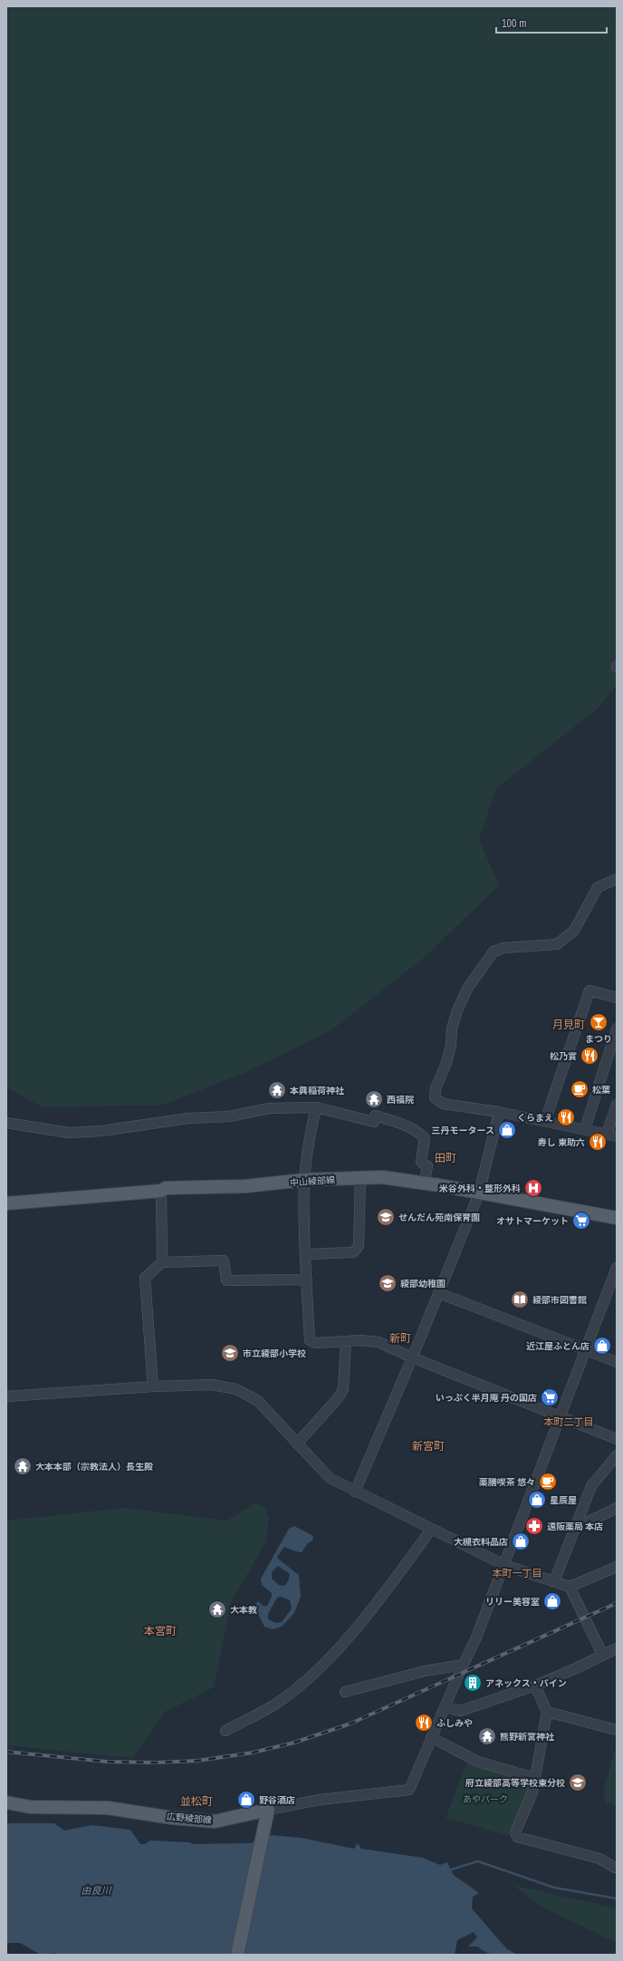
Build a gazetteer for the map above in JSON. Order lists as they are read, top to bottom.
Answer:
{
  "streets": {
    "main road": ["中山綾部線", "広野綾部線"]
  },
  "districts": [
    "月見町",
    "田町",
    "新町",
    "本町二丁目",
    "新宮町",
    "本町一丁目",
    "本宮町",
    "並松町"
  ],
  "water": ["由良川"],
  "parks": ["あやパーク"],
  "places": {
    "bar": ["まつり"],
    "restaurant": [
      "松乃實",
      "くらまえ",
      "寿し 東助六",
      "ふしみや"
    ],
    "cafe": ["松葉", "薬膳喫茶 悠々"],
    "temple": [
      "本興稲荷神社",
      "西福院",
      "大本本部（宗教法人）長生殿",
      "大本教",
      "熊野新宮神社"
    ],
    "shop": [
      "三丹モータース",
      "近江屋ふとん店",
      "星辰屋",
      "大槻衣料品店",
      "リリー美容室",
      "野谷酒店"
    ],
    "hospital": ["米谷外科・整形外科"],
    "school or university": [
      "せんだん苑南保育園",
      "綾部幼稚園",
      "市立綾部小学校",
      "府立綾部高等学校東分校"
    ],
    "supermarket": ["オサトマーケット", "いっぷく半月庵 丹の国店"],
    "library": ["綾部市図書館"],
    "pharmacy": ["遠阪薬局 本店"],
    "building": ["アネックス・パイン"]
  },
  "scale_bar": "100 m"
}
